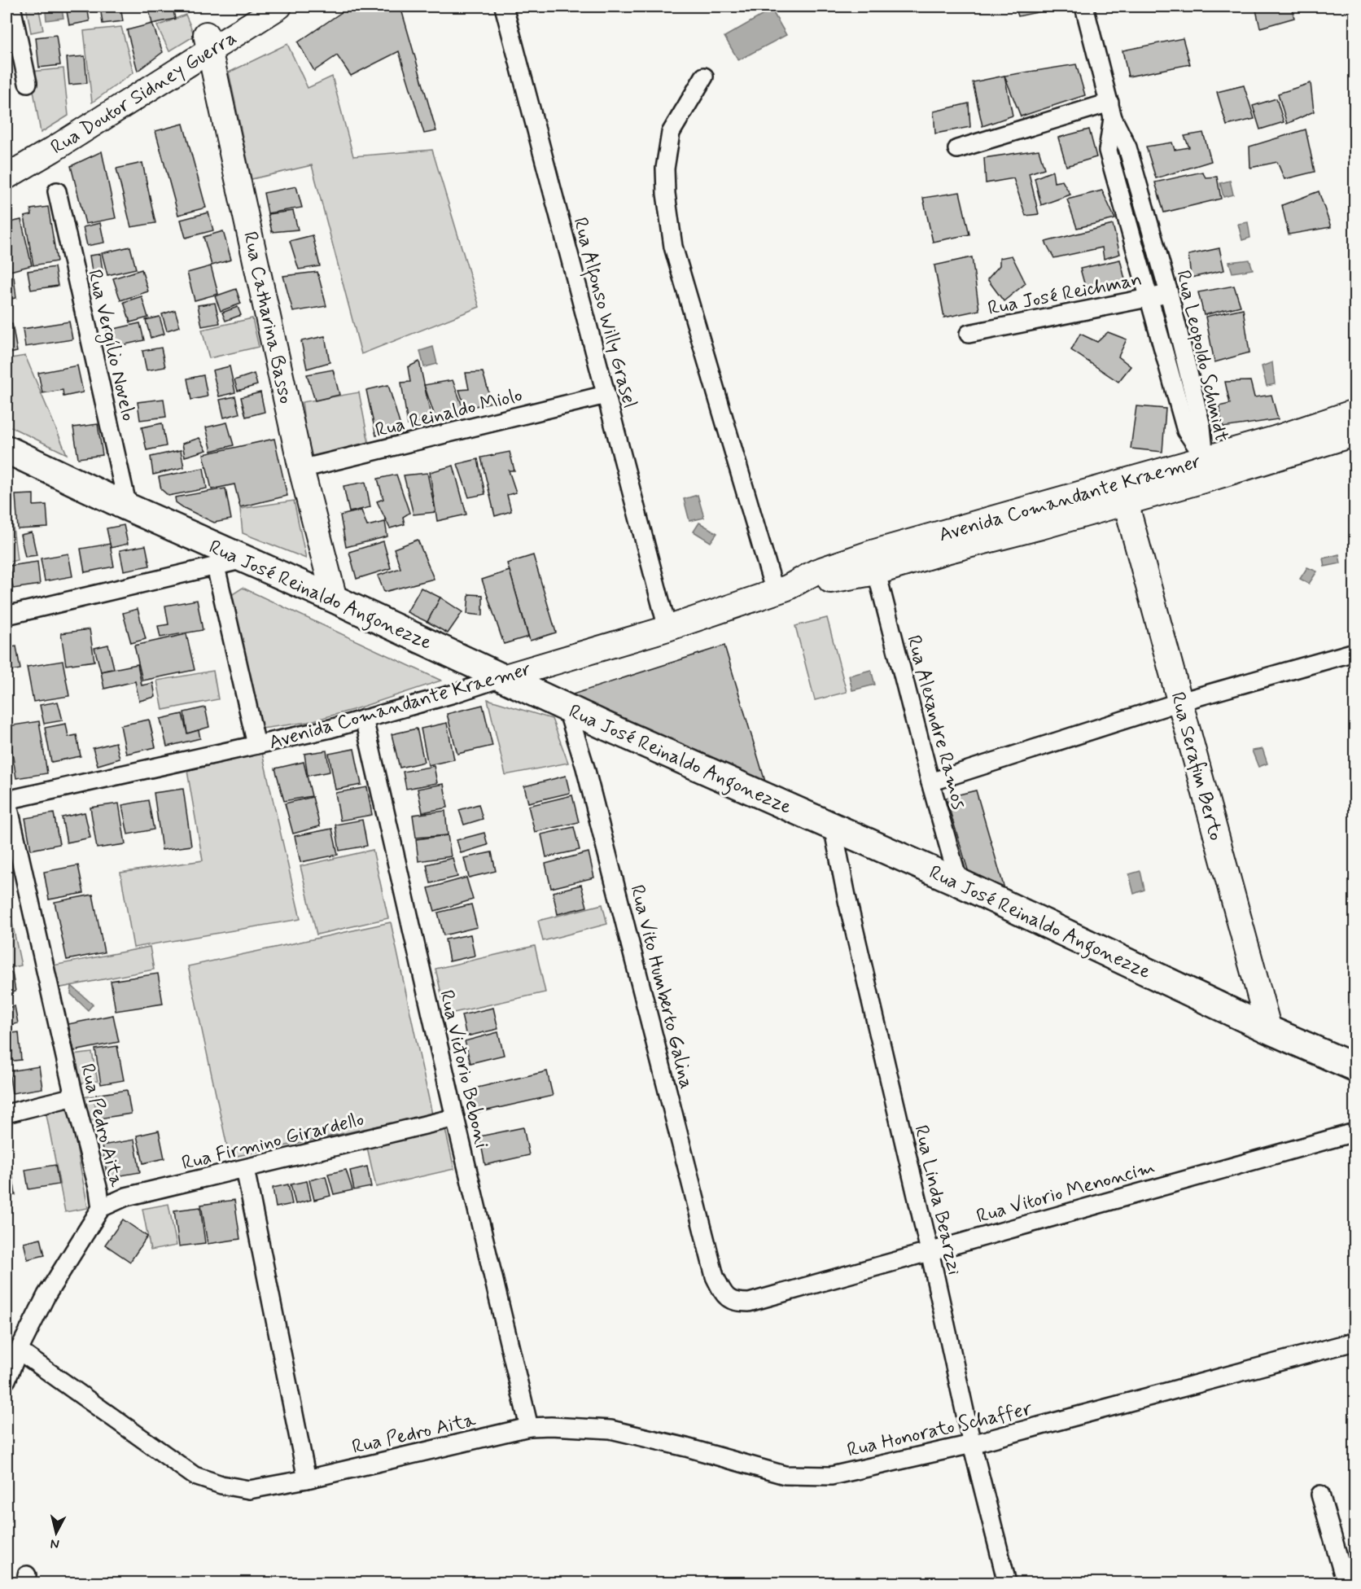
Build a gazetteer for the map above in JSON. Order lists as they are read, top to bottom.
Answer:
{
  "streets": {
    "main road": [
      "Rua Doutor Sidney Guerra",
      "Rua Catharina Basso",
      "Avenida Comandante Kraemer",
      "Rua José Reinaldo Angonezze",
      "Rua Serafim Berto"
    ],
    "street": [
      "Rua José Reichman",
      "Rua Alfonso Willy Grasel",
      "Rua Vergílio Novelo",
      "Rua Leopoldo Schmidt",
      "Rua Reinaldo Miolo",
      "Rua Alexandre Ramos",
      "Rua Vito Humberto Galina",
      "Rua Victorio Beboni",
      "Rua Pedro Aita",
      "Rua Firmino Girardello",
      "Rua Vitorio Menoncim",
      "Rua Linda Bearzzi",
      "Rua Honorato Schaffer"
    ]
  },
  "crossings": [
    ["Rua Doutor Sidney Guerra", "Rua Catharina Basso"],
    ["Rua José Reichman", "Rua Leopoldo Schmidt"],
    ["Rua Alfonso Willy Grasel", "Rua Reinaldo Miolo"],
    ["Rua Alfonso Willy Grasel", "Avenida Comandante Kraemer"],
    ["Rua Catharina Basso", "Rua Reinaldo Miolo"],
    ["Rua Catharina Basso", "Rua José Reinaldo Angonezze"],
    ["Rua Vergílio Novelo", "Rua José Reinaldo Angonezze"],
    ["Rua Leopoldo Schmidt", "Avenida Comandante Kraemer"],
    ["Avenida Comandante Kraemer", "Rua José Reinaldo Angonezze"],
    ["Avenida Comandante Kraemer", "Rua Alexandre Ramos"],
    ["Avenida Comandante Kraemer", "Rua Serafim Berto"],
    ["Avenida Comandante Kraemer", "Rua Victorio Beboni"],
    ["Avenida Comandante Kraemer", "Rua Pedro Aita"],
    ["Rua José Reinaldo Angonezze", "Rua Alexandre Ramos"],
    ["Rua José Reinaldo Angonezze", "Rua Serafim Berto"],
    ["Rua José Reinaldo Angonezze", "Rua Vito Humberto Galina"],
    ["Rua José Reinaldo Angonezze", "Rua Linda Bearzzi"],
    ["Rua Vito Humberto Galina", "Rua Vitorio Menoncim"],
    ["Rua Victorio Beboni", "Rua Pedro Aita"],
    ["Rua Victorio Beboni", "Rua Firmino Girardello"],
    ["Rua Victorio Beboni", "Rua Honorato Schaffer"],
    ["Rua Pedro Aita", "Rua Firmino Girardello"],
    ["Rua Pedro Aita", "Rua Honorato Schaffer"],
    ["Rua Vitorio Menoncim", "Rua Linda Bearzzi"],
    ["Rua Linda Bearzzi", "Rua Honorato Schaffer"]
  ],
  "north": "bottom"
}
